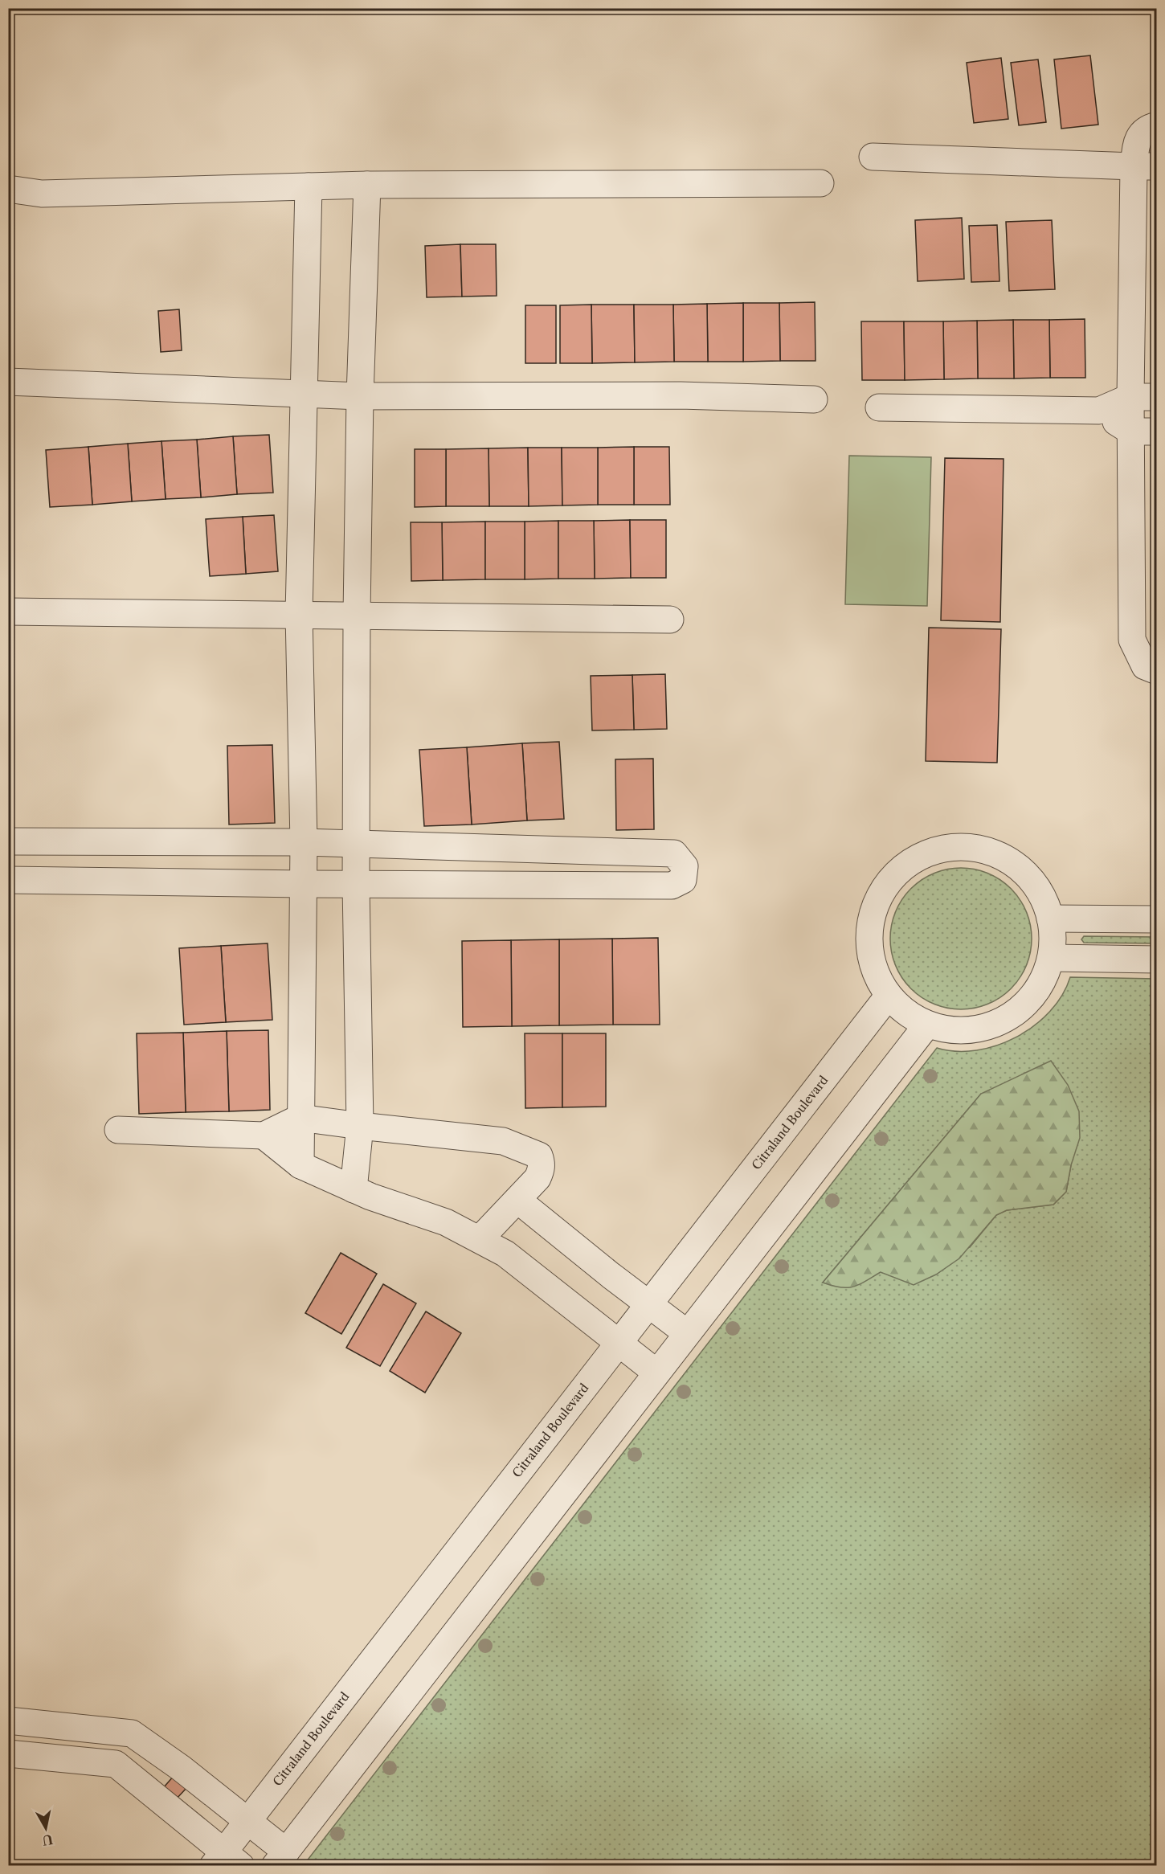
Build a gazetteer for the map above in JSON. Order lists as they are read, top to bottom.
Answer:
{
  "streets": {
    "street": ["Citraland Boulevard"]
  },
  "north": "bottom"
}
